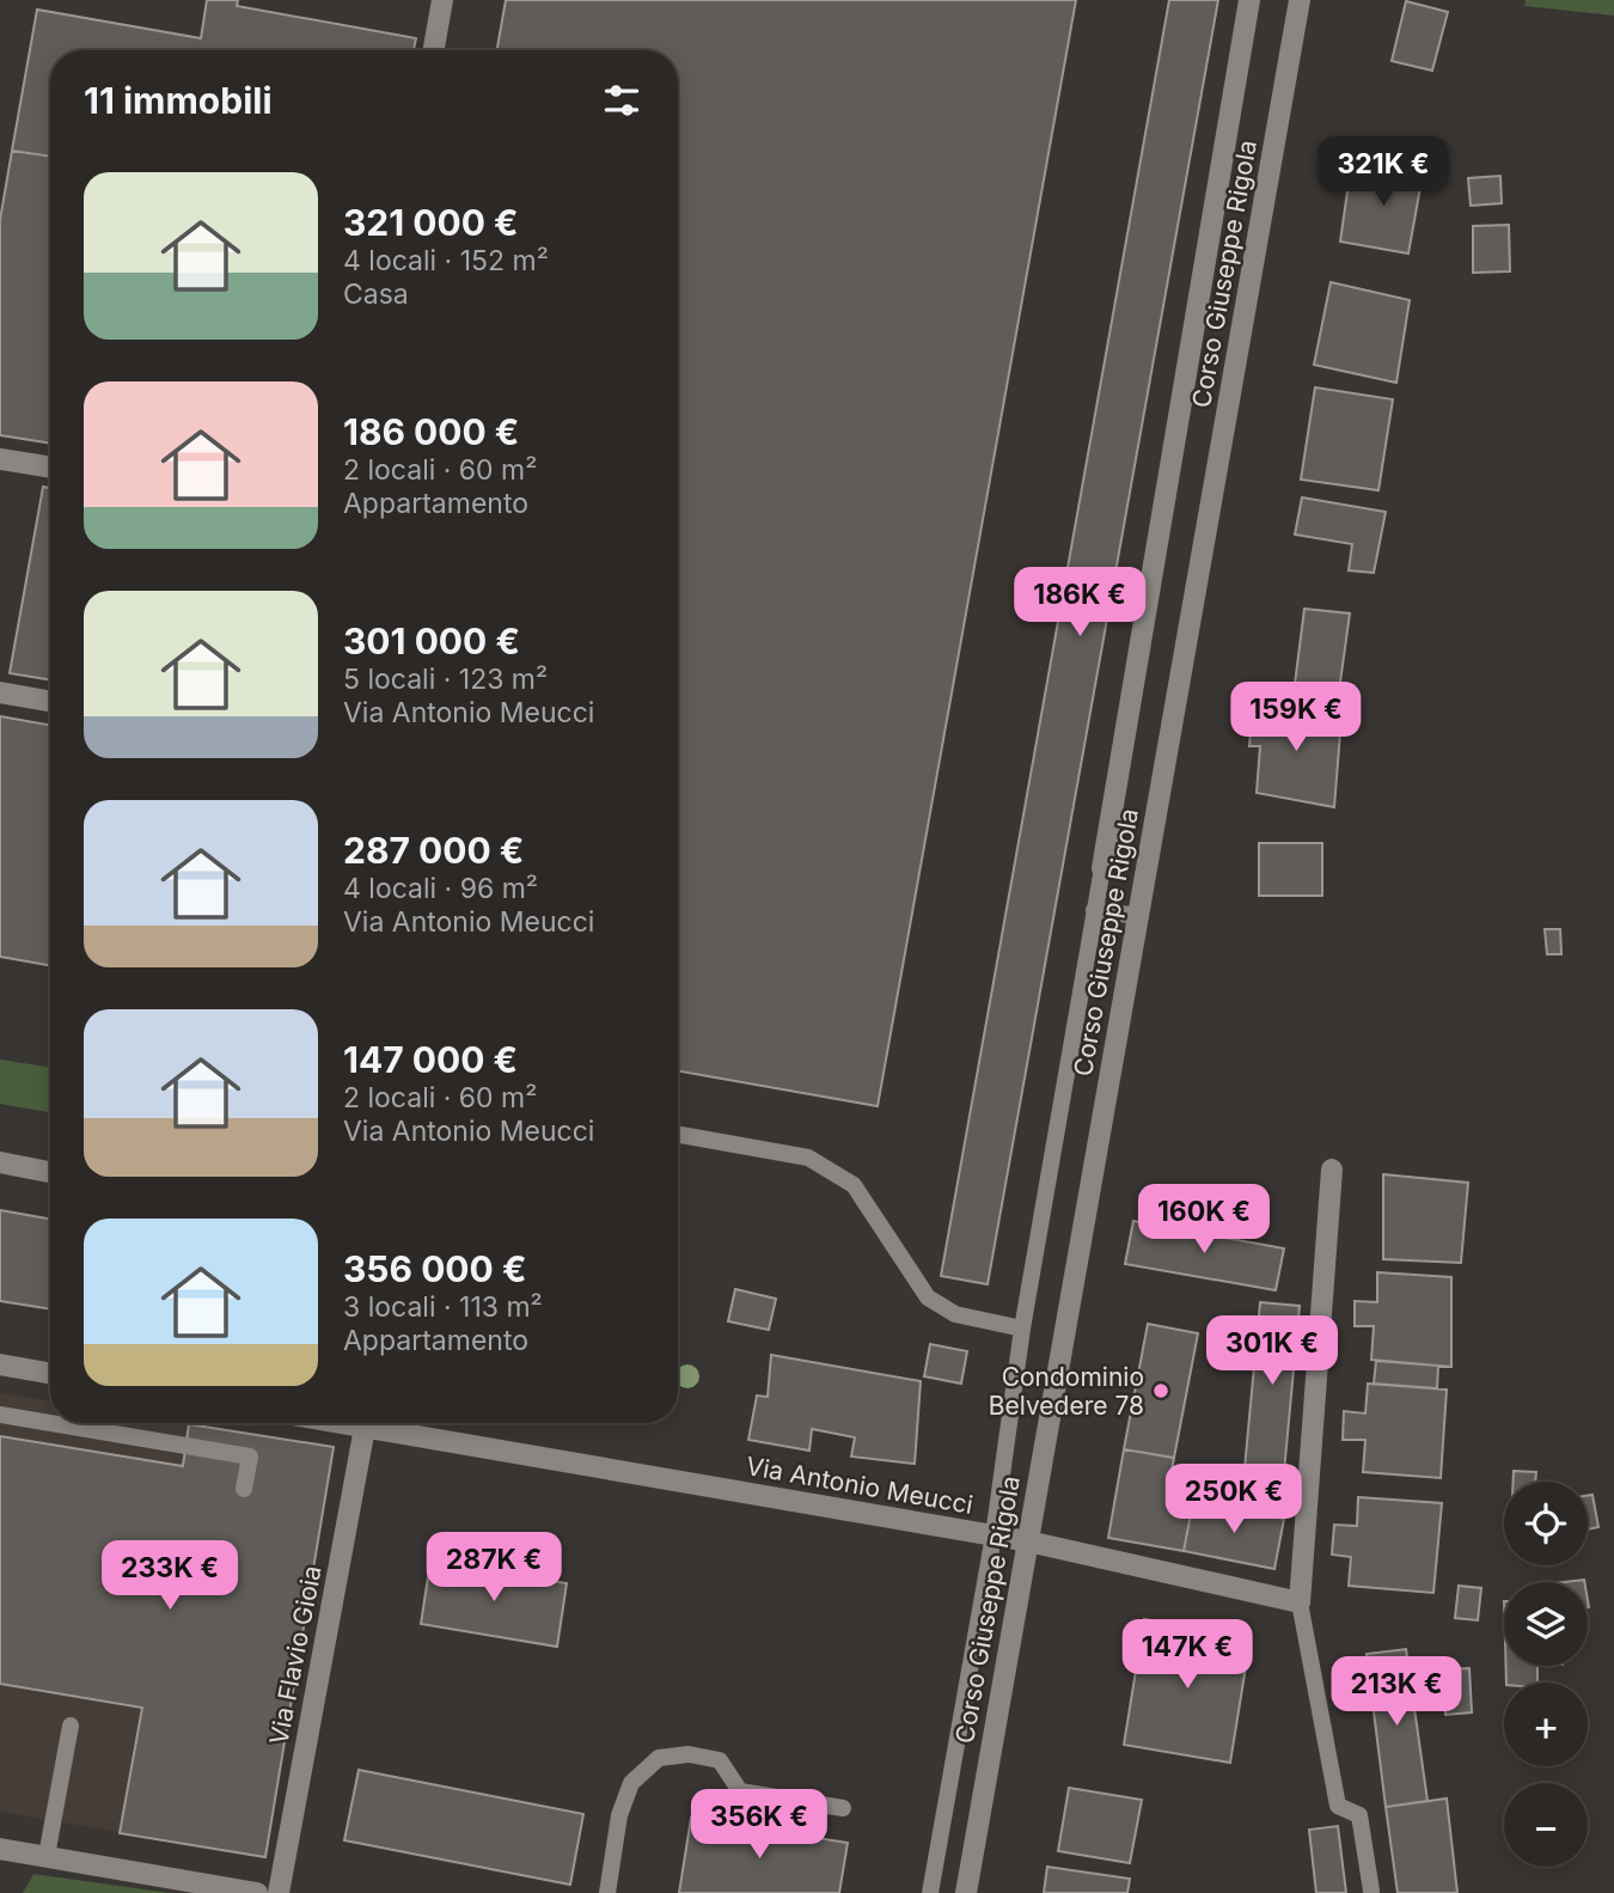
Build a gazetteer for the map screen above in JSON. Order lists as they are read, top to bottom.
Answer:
{
  "streets": {
    "street": ["Corso Giuseppe Rigola", "Via Antonio Meucci", "Via Flavio Gioia"]
  },
  "crossings": [
    ["Corso Giuseppe Rigola", "Via Antonio Meucci"],
    ["Via Antonio Meucci", "Via Flavio Gioia"]
  ],
  "places": ["Condominio Belvedere 78"],
  "page": {
    "heading": "11 immobili",
    "price": [
      "321K €",
      "186K €",
      "159K €",
      "160K €",
      "301K €",
      "250K €",
      "287K €",
      "233K €",
      "147K €",
      "213K €",
      "356K €"
    ],
    "list": [
      {
        "name": "321 000 €",
        "note": "4 locali · 152 m² · Casa"
      },
      {
        "name": "186 000 €",
        "note": "2 locali · 60 m² · Appartamento"
      },
      {
        "name": "301 000 €",
        "note": "5 locali · 123 m² · Via Antonio Meucci"
      },
      {
        "name": "287 000 €",
        "note": "4 locali · 96 m² · Via Antonio Meucci"
      },
      {
        "name": "147 000 €",
        "note": "2 locali · 60 m² · Via Antonio Meucci"
      },
      {
        "name": "356 000 €",
        "note": "3 locali · 113 m² · Appartamento"
      }
    ],
    "map_buttons": ["+", "−"]
  }
}
